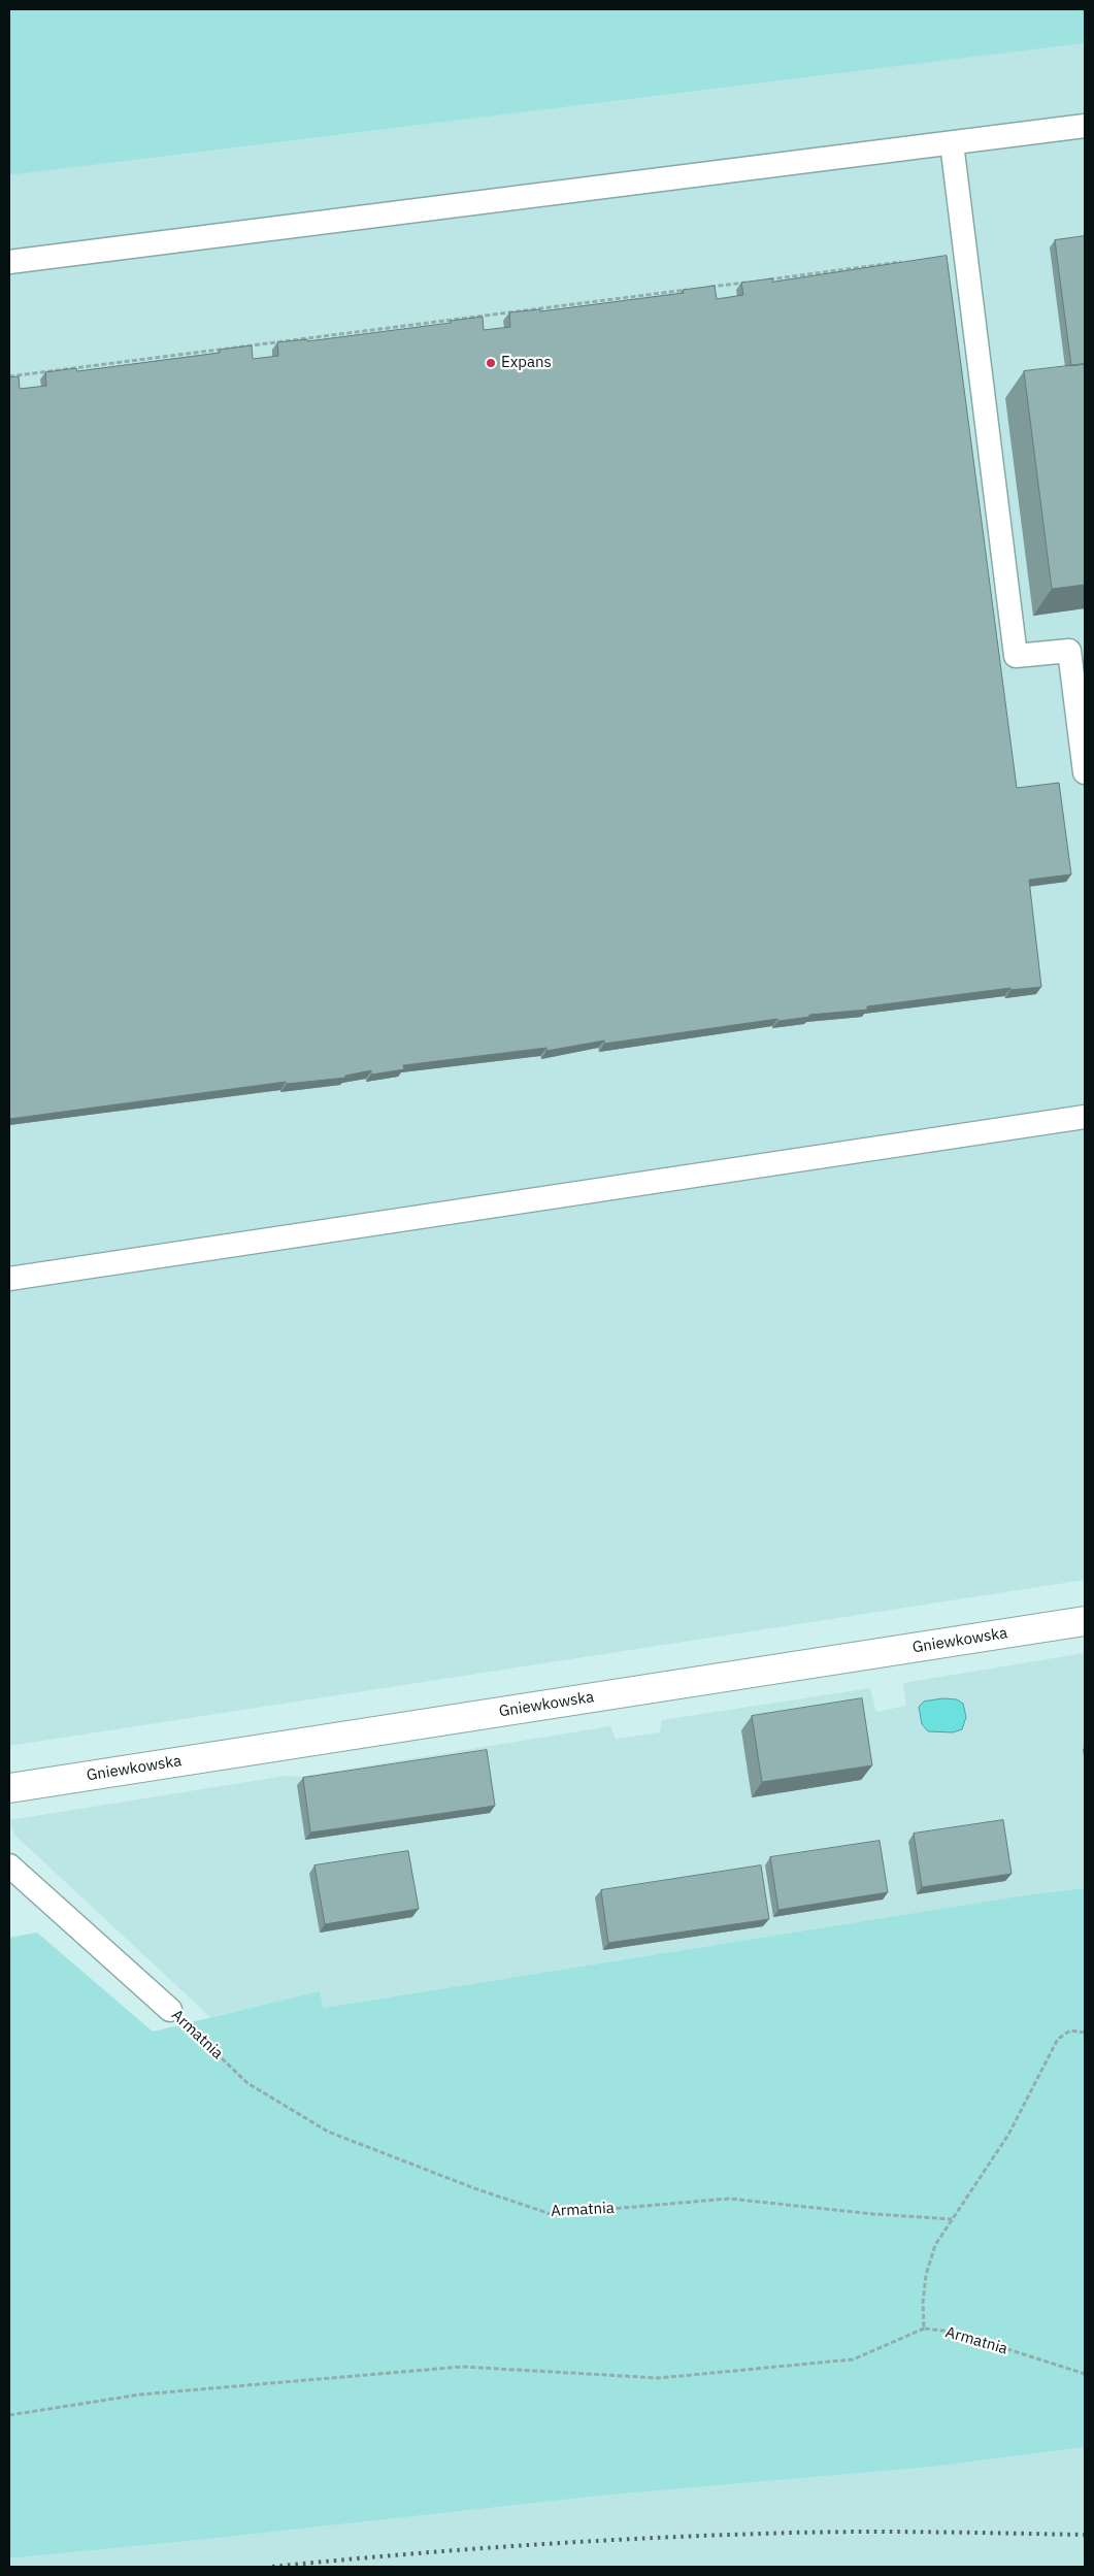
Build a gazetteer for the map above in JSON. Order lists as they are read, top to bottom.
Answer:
{
  "streets": {
    "street": ["Gniewkowska"],
    "lane": ["Armatnia"]
  },
  "places": ["Expans"]
}
